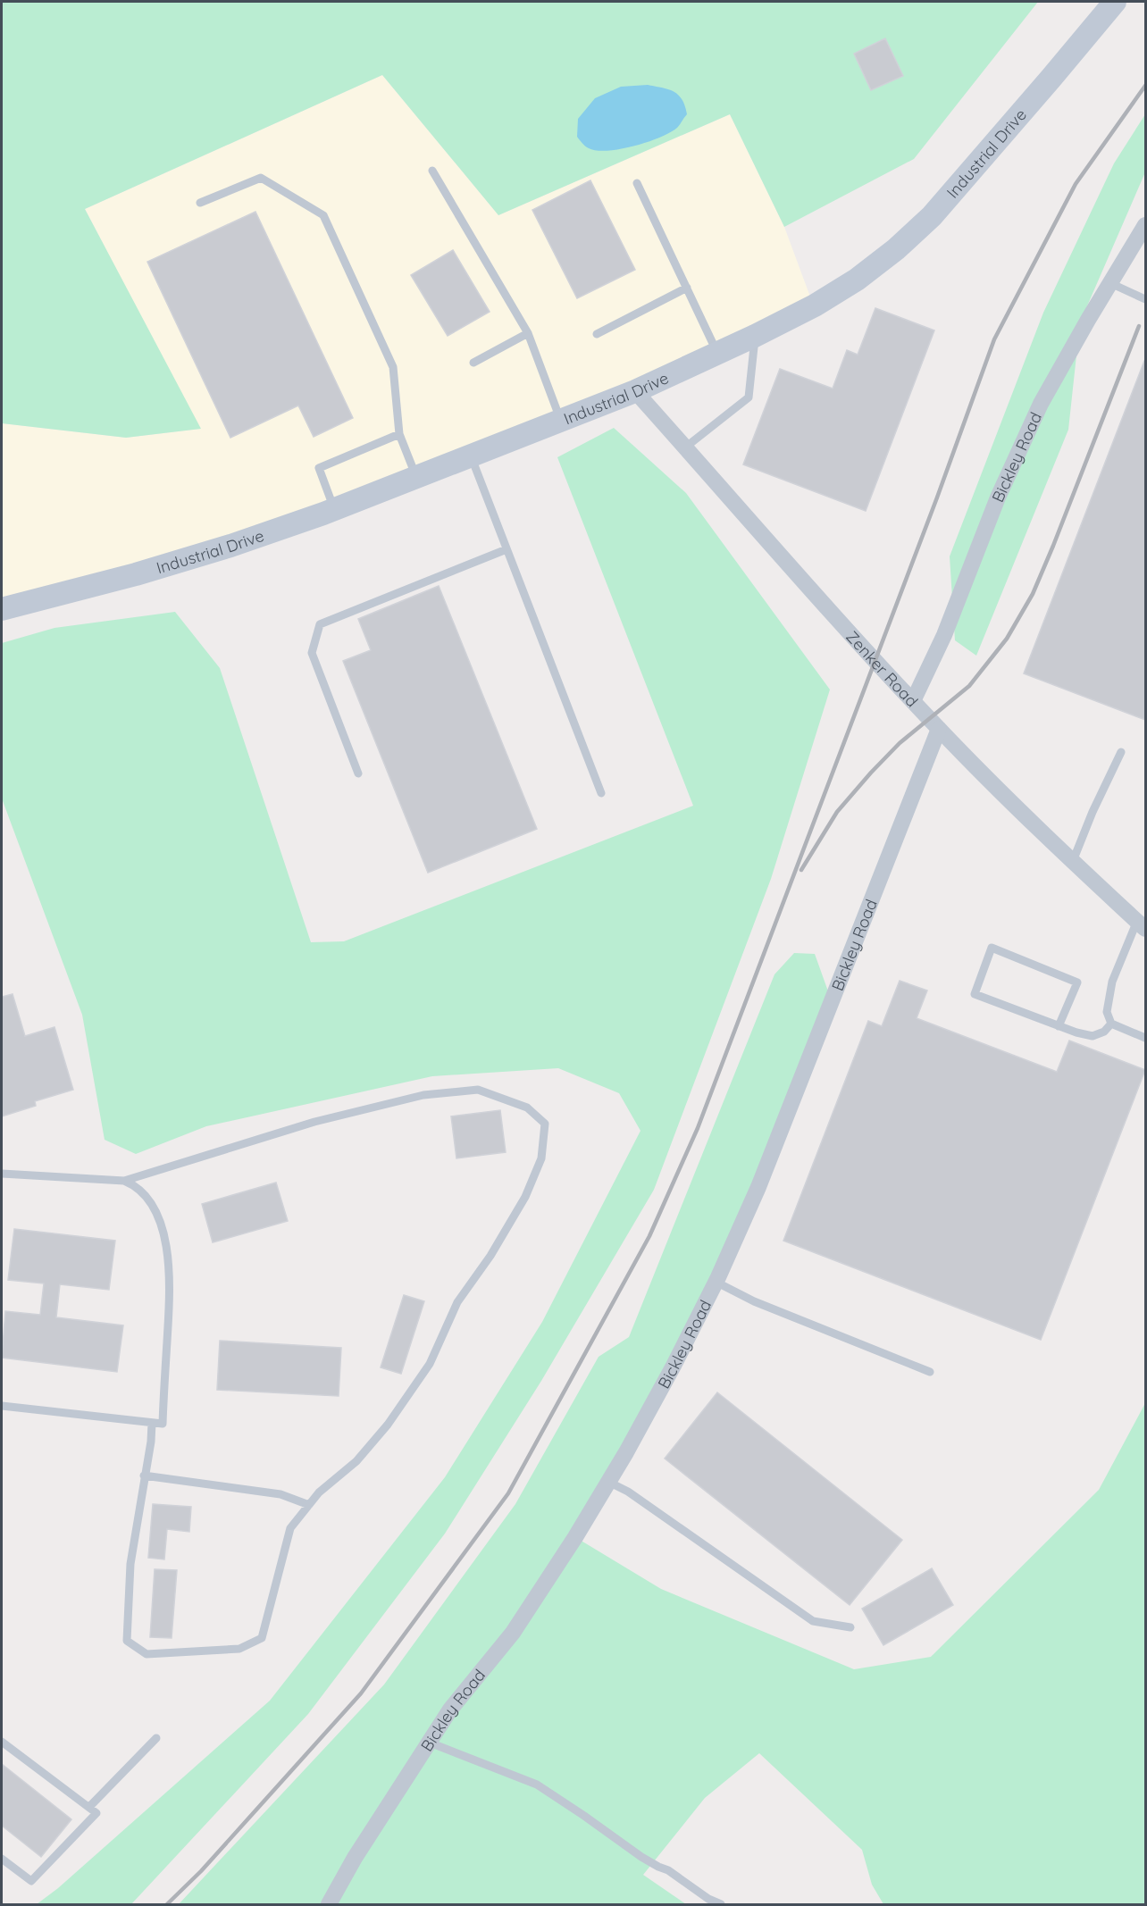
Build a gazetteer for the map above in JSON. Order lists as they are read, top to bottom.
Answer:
{
  "streets": {
    "street": ["Industrial Drive", "Bickley Road", "Zenker Road"]
  },
  "crossings": [
    ["Industrial Drive", "Zenker Road"],
    ["Bickley Road", "Zenker Road"]
  ]
}
